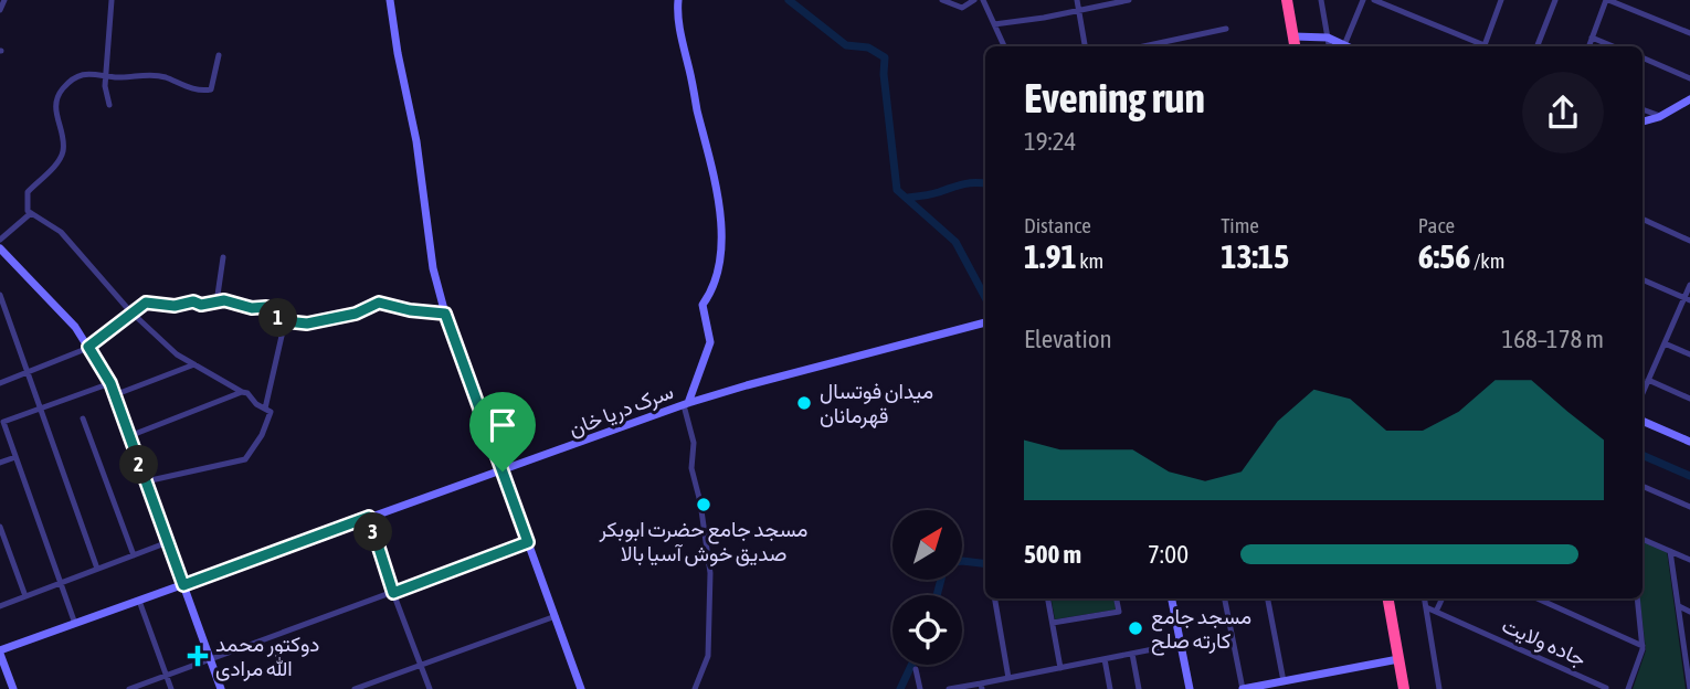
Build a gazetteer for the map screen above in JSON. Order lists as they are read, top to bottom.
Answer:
{
  "streets": {
    "street": ["سرک دریا خان", "جاده ولایت"]
  },
  "places": {
    "other": ["میدان فوتسال قهرمانان", "مسجد جامع حضرت ابوبکر صدیق خوش آسیا بالا", "مسجد جامع کارته صلح"],
    "health": ["دوکتور محمد الله مرادی"]
  },
  "north": "top right",
  "page": {
    "heading": ["Evening run", "19:24"],
    "stats": [
      ["Distance", "1.91 km"],
      ["Time", "13:15"],
      ["Pace", "6:56 /km"]
    ],
    "pins": ["1", "2", "3"],
    "chart": ["Elevation", "168–178 m"],
    "list": [
      {
        "name": "500 m",
        "note": "7:00"
      }
    ]
  }
}
